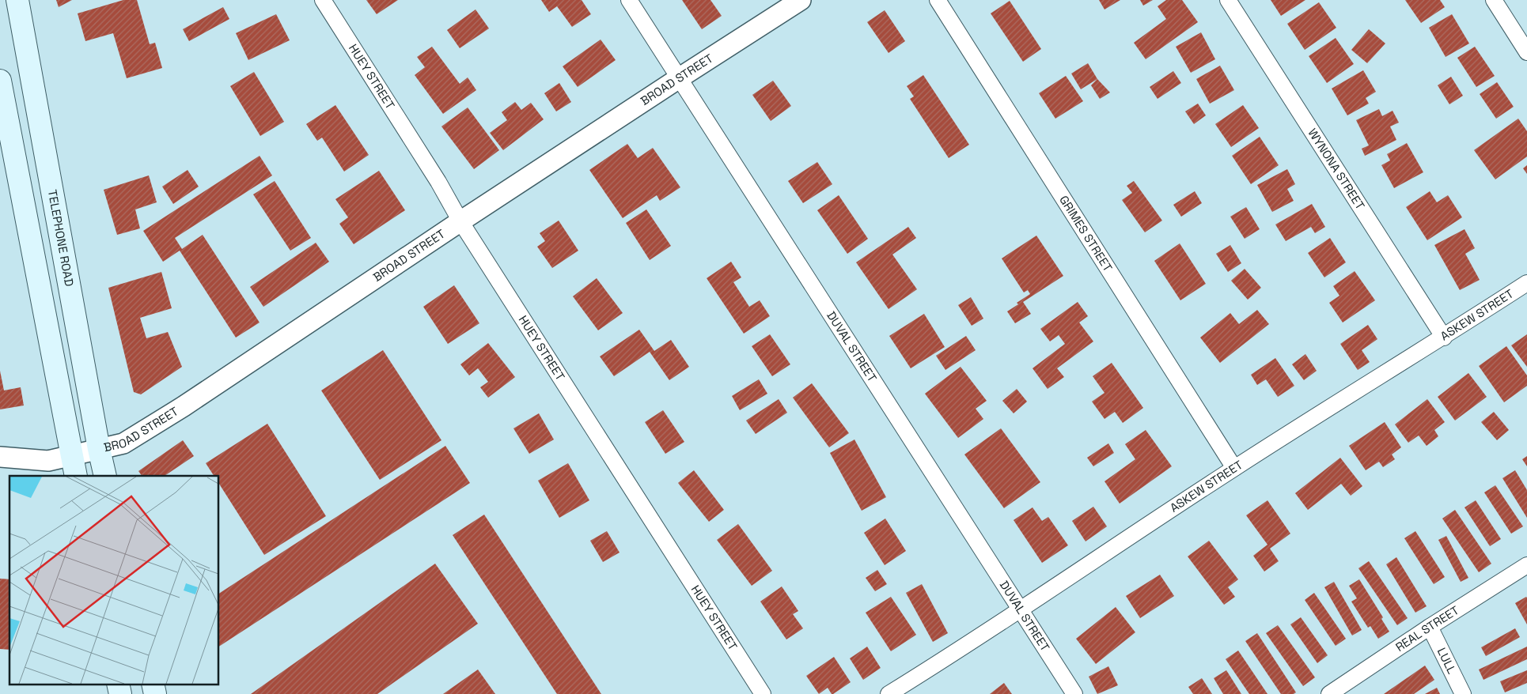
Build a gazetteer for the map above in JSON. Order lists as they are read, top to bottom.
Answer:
{
  "streets": {
    "main road": ["TELEPHONE ROAD"],
    "street": [
      "HUEY STREET",
      "BROAD STREET",
      "WYNONA STREET",
      "GRIMES STREET",
      "ASKEW STREET",
      "DUVAL STREET",
      "REAL STREET",
      "LULL"
    ]
  },
  "crossings": [
    ["HUEY STREET", "BROAD STREET"],
    ["BROAD STREET", "TELEPHONE ROAD"],
    ["BROAD STREET", "DUVAL STREET"],
    ["WYNONA STREET", "ASKEW STREET"],
    ["GRIMES STREET", "ASKEW STREET"],
    ["ASKEW STREET", "DUVAL STREET"],
    ["REAL STREET", "LULL"]
  ]
}
